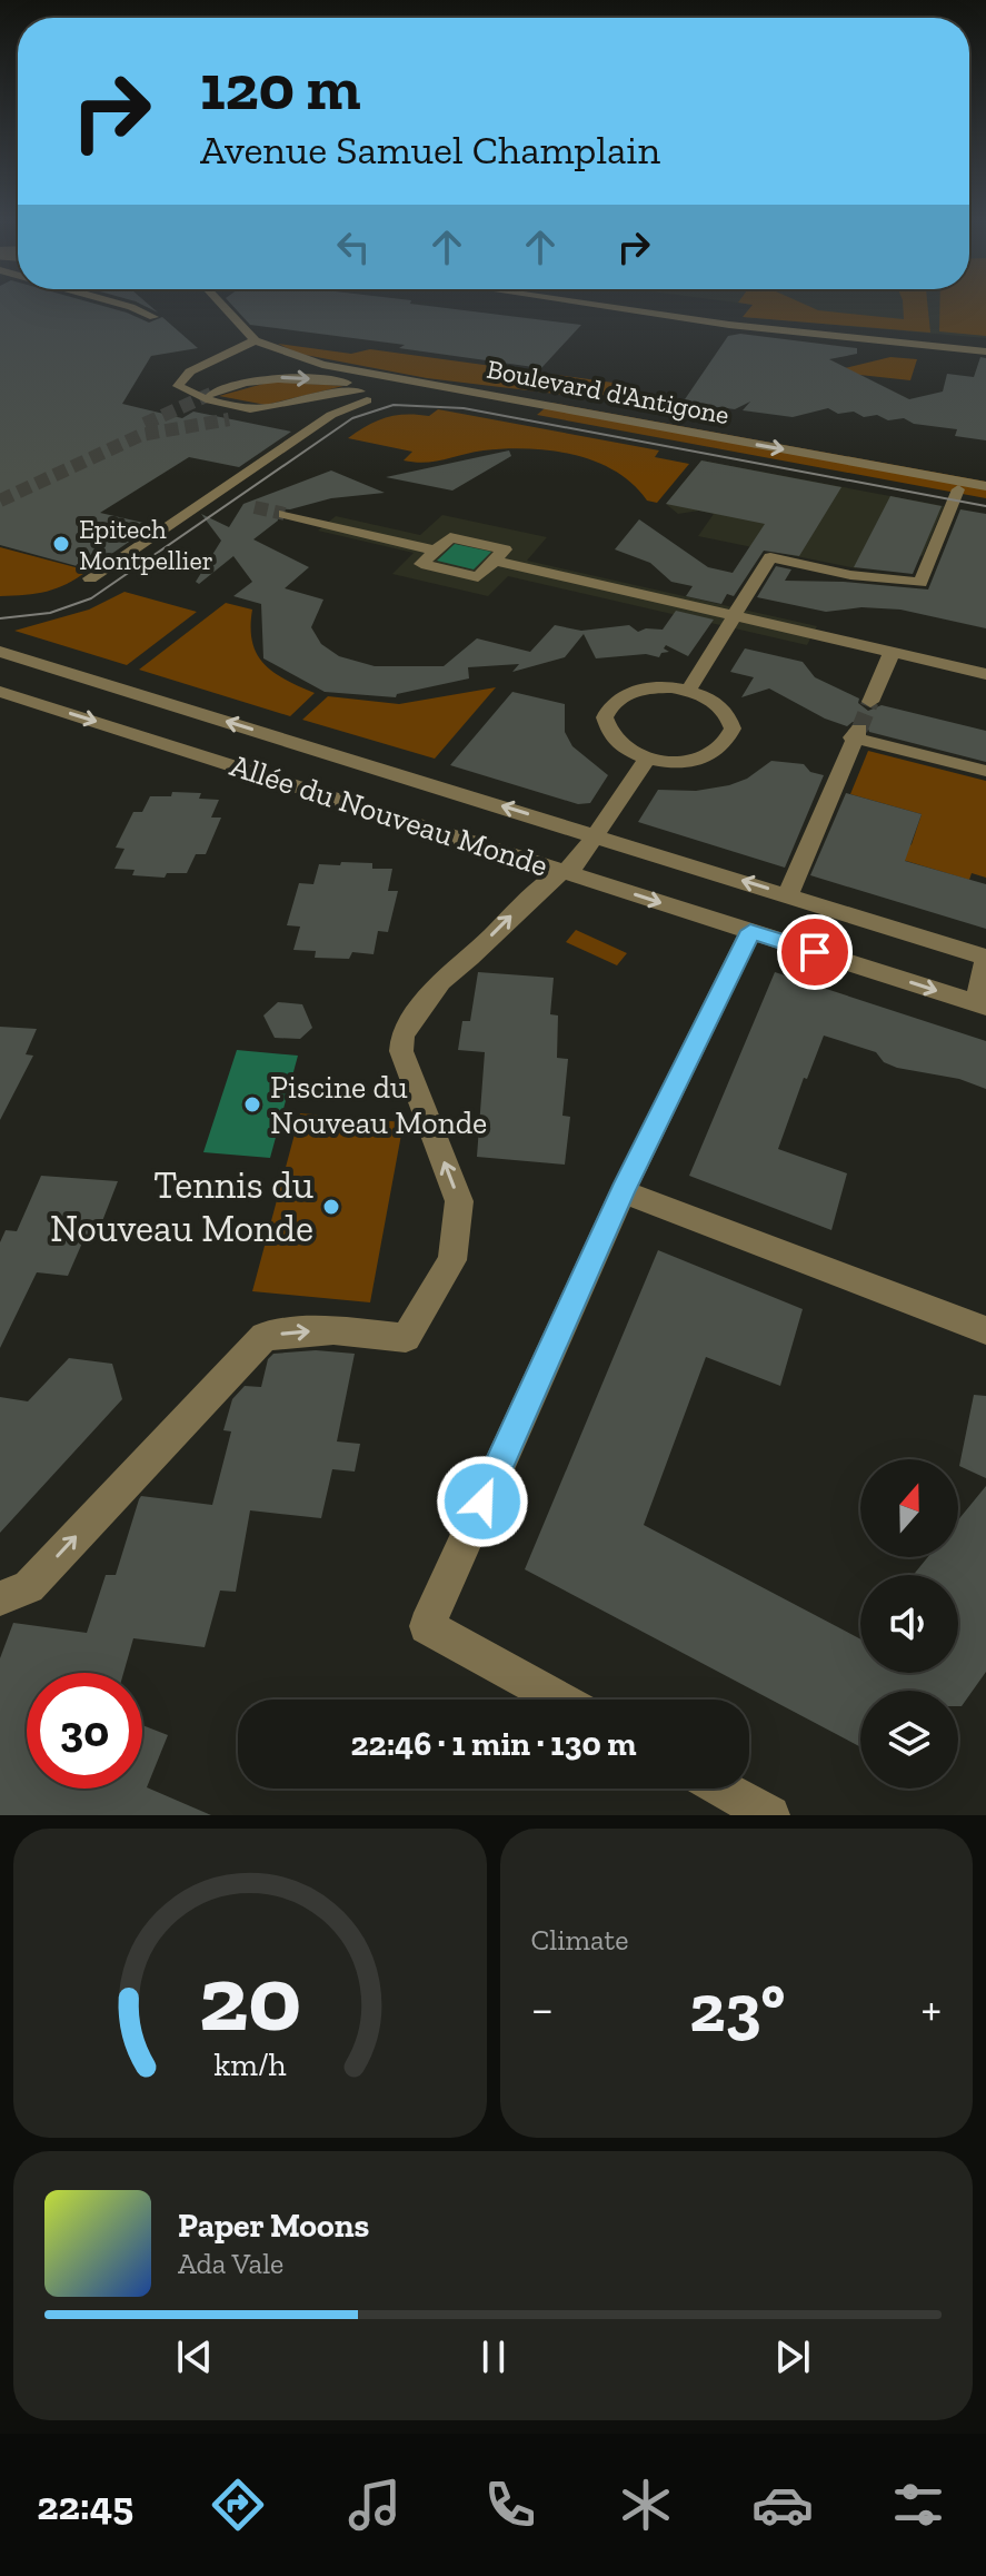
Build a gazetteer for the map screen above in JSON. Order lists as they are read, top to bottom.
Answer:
{
  "streets": {
    "street": ["Boulevard d'Antigone", "Allée du Nouveau Monde"]
  },
  "places": ["Epitech Montpellier", "Piscine du Nouveau Monde", "Tennis du Nouveau Monde"],
  "north": "top",
  "page": {
    "turn": ["120 m", "Avenue Samuel Champlain"],
    "limit": "30",
    "trip": "22:46 · 1 min · 130 m",
    "tile": "Climate",
    "heat": ["−", "23°", "+"],
    "song": ["Paper Moons", "Ada Vale"],
    "tabs": "22:45",
    "gauge": ["20", "km/h"]
  }
}
